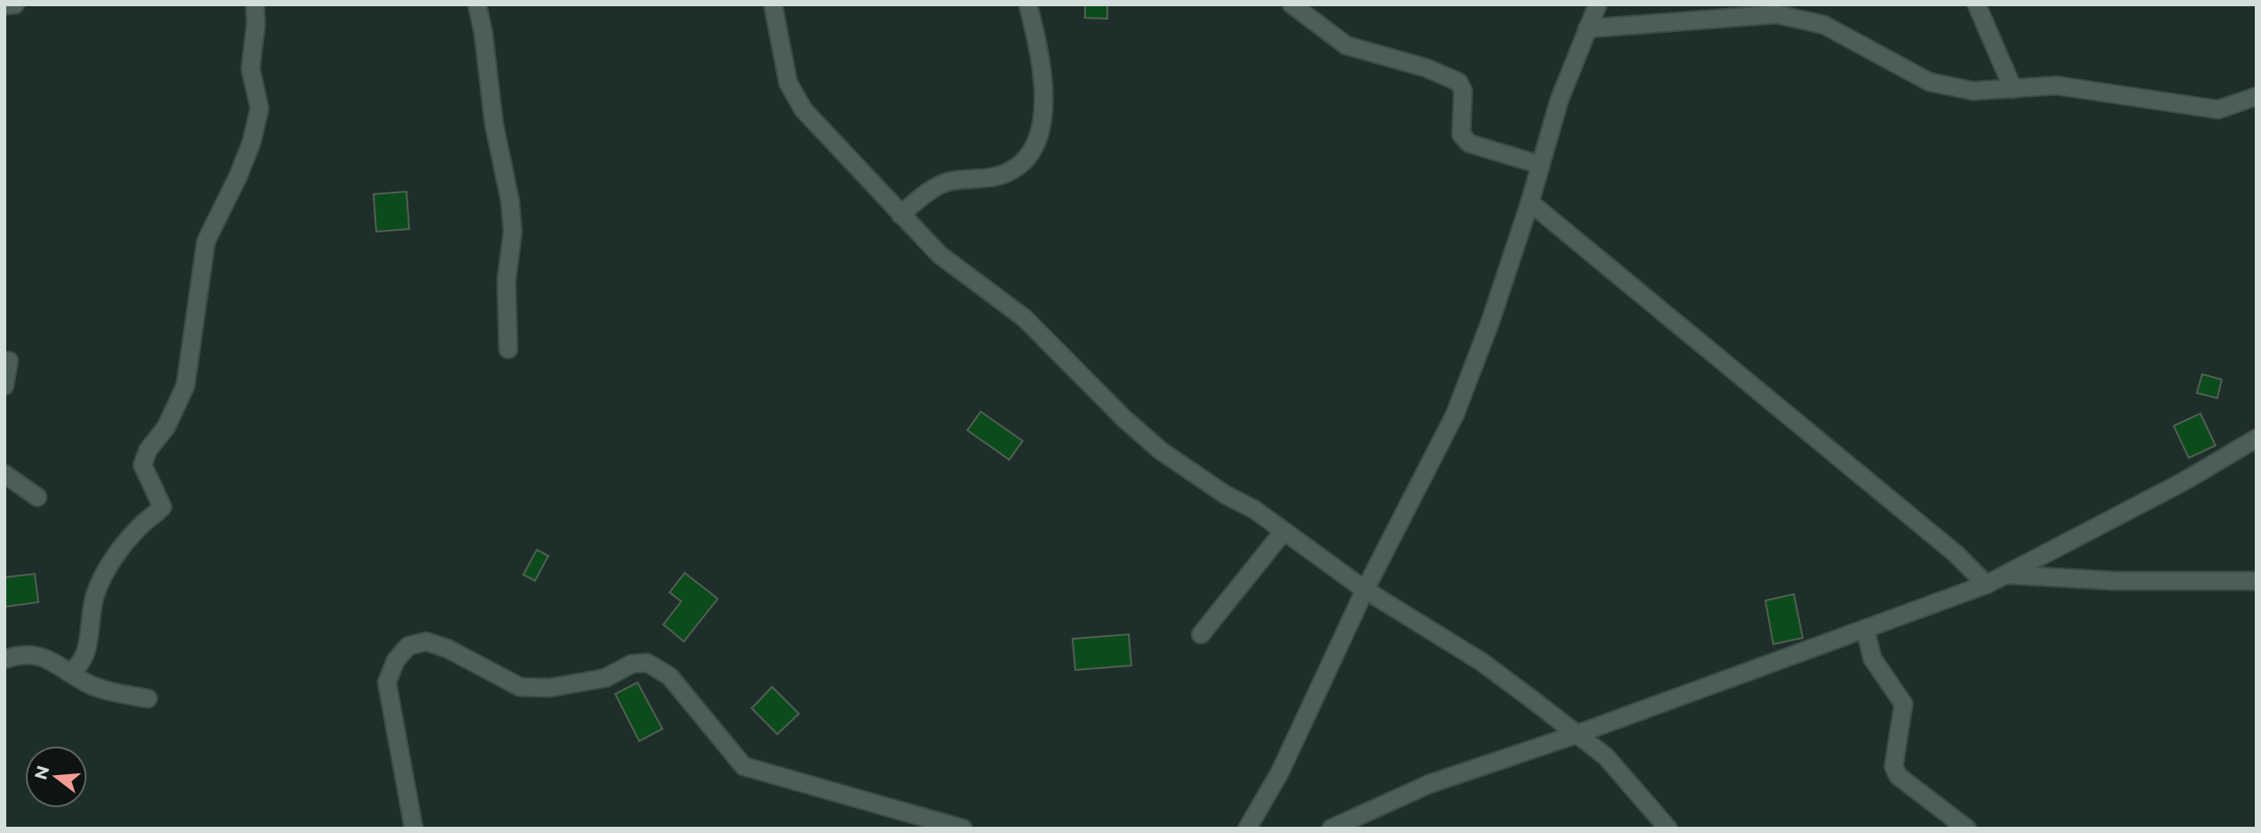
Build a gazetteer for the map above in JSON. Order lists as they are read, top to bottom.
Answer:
{
  "north": "left"
}
